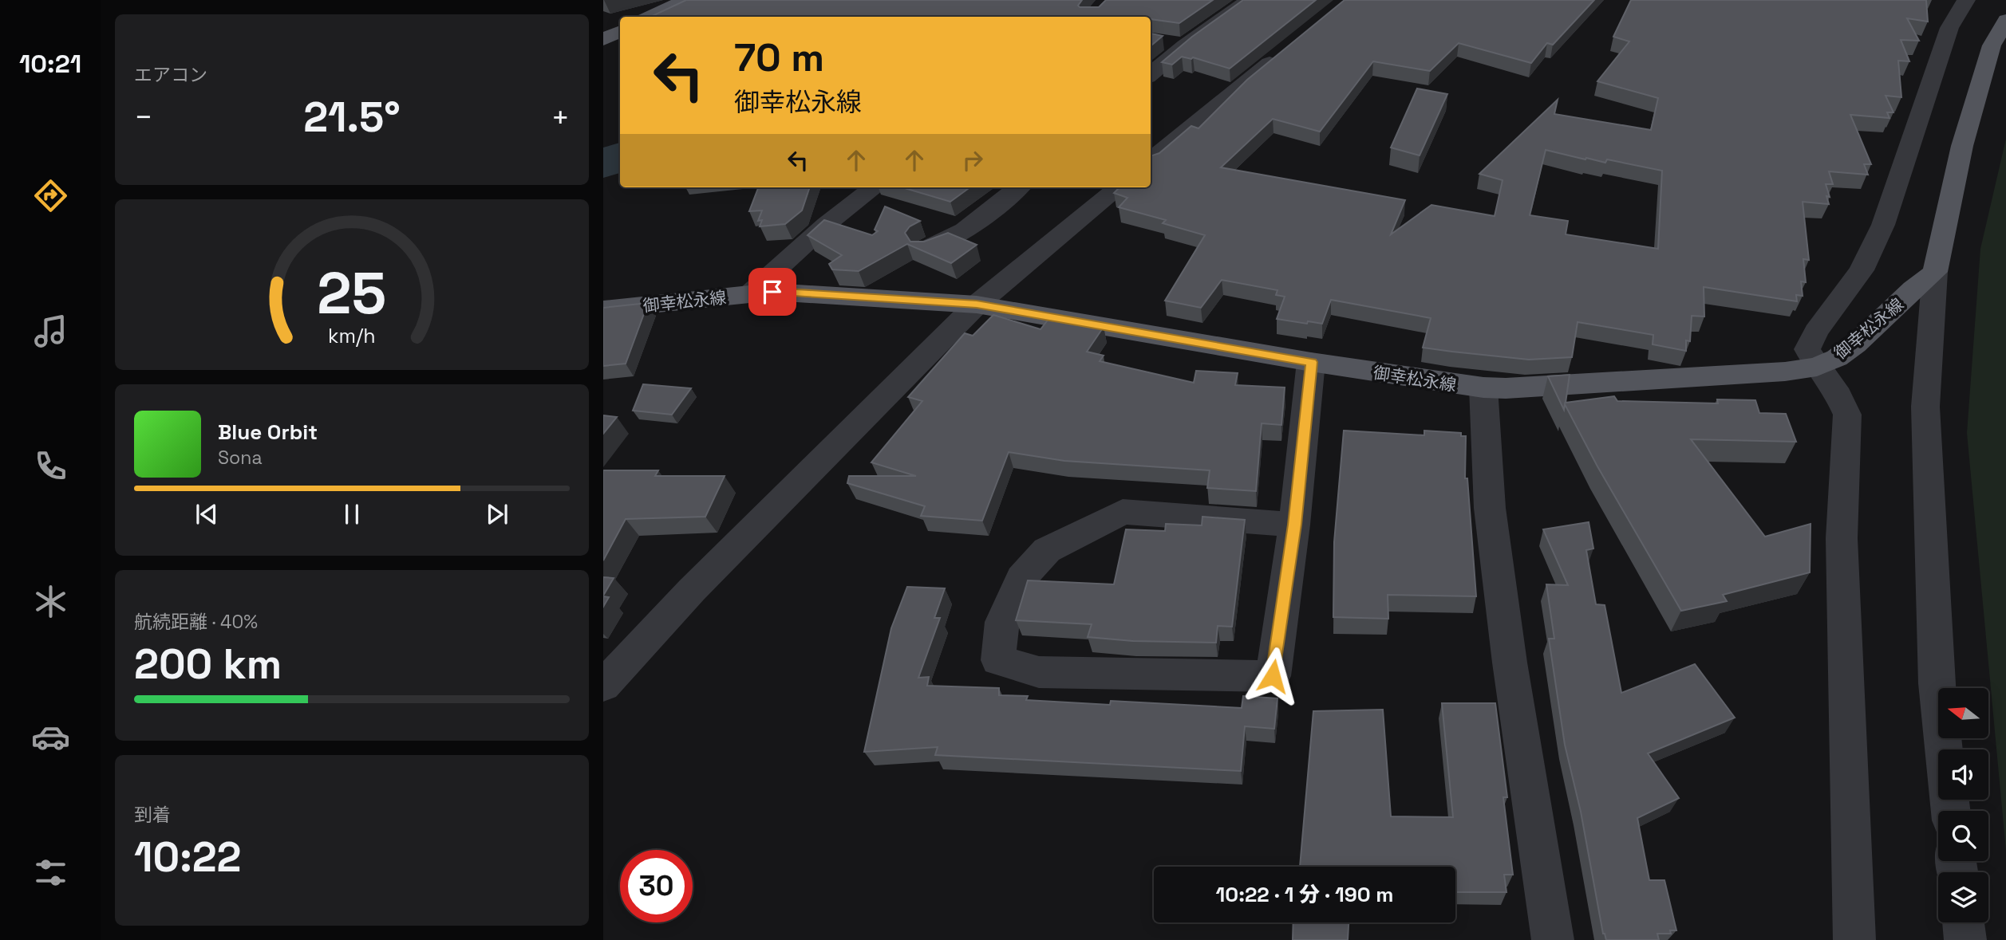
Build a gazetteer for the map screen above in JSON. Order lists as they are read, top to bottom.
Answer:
{
  "streets": {
    "main road": ["御幸松永線"]
  },
  "north": "left",
  "page": {
    "tabs": "10:21",
    "tile": [
      "エアコン",
      ["航続距離 · 40%", "200 km"],
      ["到着", "10:22"]
    ],
    "turn": ["70 m", "御幸松永線"],
    "heat": ["−", "21.5°", "+"],
    "song": ["Blue Orbit", "Sona"],
    "limit": "30",
    "trip": "10:22 · 1 分 · 190 m",
    "gauge": ["25", "km/h"]
  }
}
